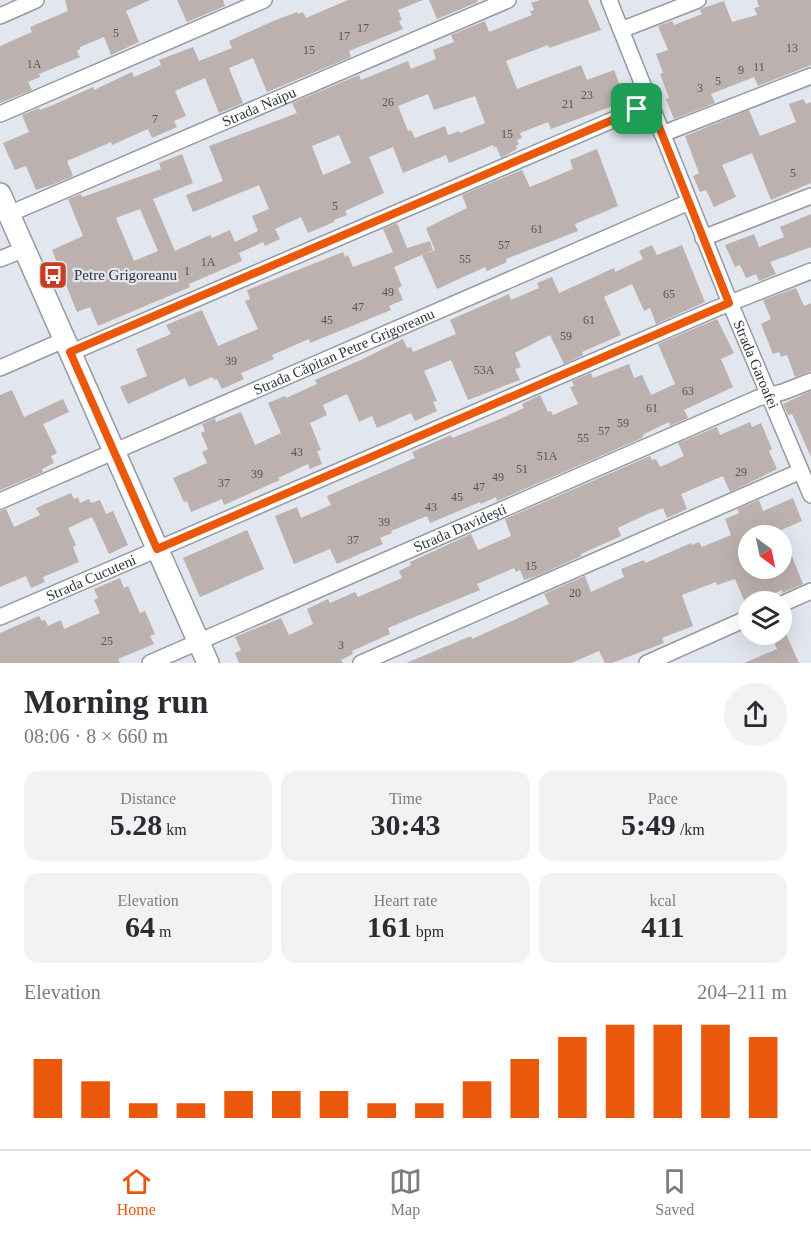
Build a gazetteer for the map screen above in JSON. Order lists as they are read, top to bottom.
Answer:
{
  "streets": {
    "street": [
      "Strada Naipu",
      "Strada Căpitan Petre Grigoreanu",
      "Strada Garoafei",
      "Strada Davidești",
      "Strada Cucuteni"
    ]
  },
  "crossings": [
    ["Strada Căpitan Petre Grigoreanu", "Strada Garoafei"],
    ["Strada Garoafei", "Strada Davidești"],
    ["Strada Garoafei", "Strada Cucuteni"]
  ],
  "places": {
    "bus stop": ["Petre Grigoreanu"]
  },
  "house_numbers": [
    "17",
    "5",
    "17",
    "13",
    "15",
    "1A",
    "11",
    "9",
    "5",
    "3",
    "23",
    "26",
    "21",
    "7",
    "15",
    "5",
    "5",
    "61",
    "57",
    "55",
    "1A",
    "1",
    "49",
    "65",
    "47",
    "45",
    "61",
    "59",
    "39",
    "53A",
    "63",
    "61",
    "59",
    "57",
    "55",
    "43",
    "51A",
    "51",
    "29",
    "39",
    "49",
    "37",
    "47",
    "45",
    "43",
    "39",
    "37",
    "15",
    "20",
    "25",
    "3"
  ],
  "north": "bottom right",
  "page": {
    "heading": ["Morning run", "08:06 · 8 × 660 m"],
    "stats": [
      ["Distance", "5.28 km"],
      ["Time", "30:43"],
      ["Pace", "5:49 /km"],
      ["Elevation", "64 m"],
      ["Heart rate", "161 bpm"],
      ["kcal", "411"]
    ],
    "chart": ["Elevation", "204–211 m"],
    "tabs": ["Home", "Map", "Saved"]
  }
}
